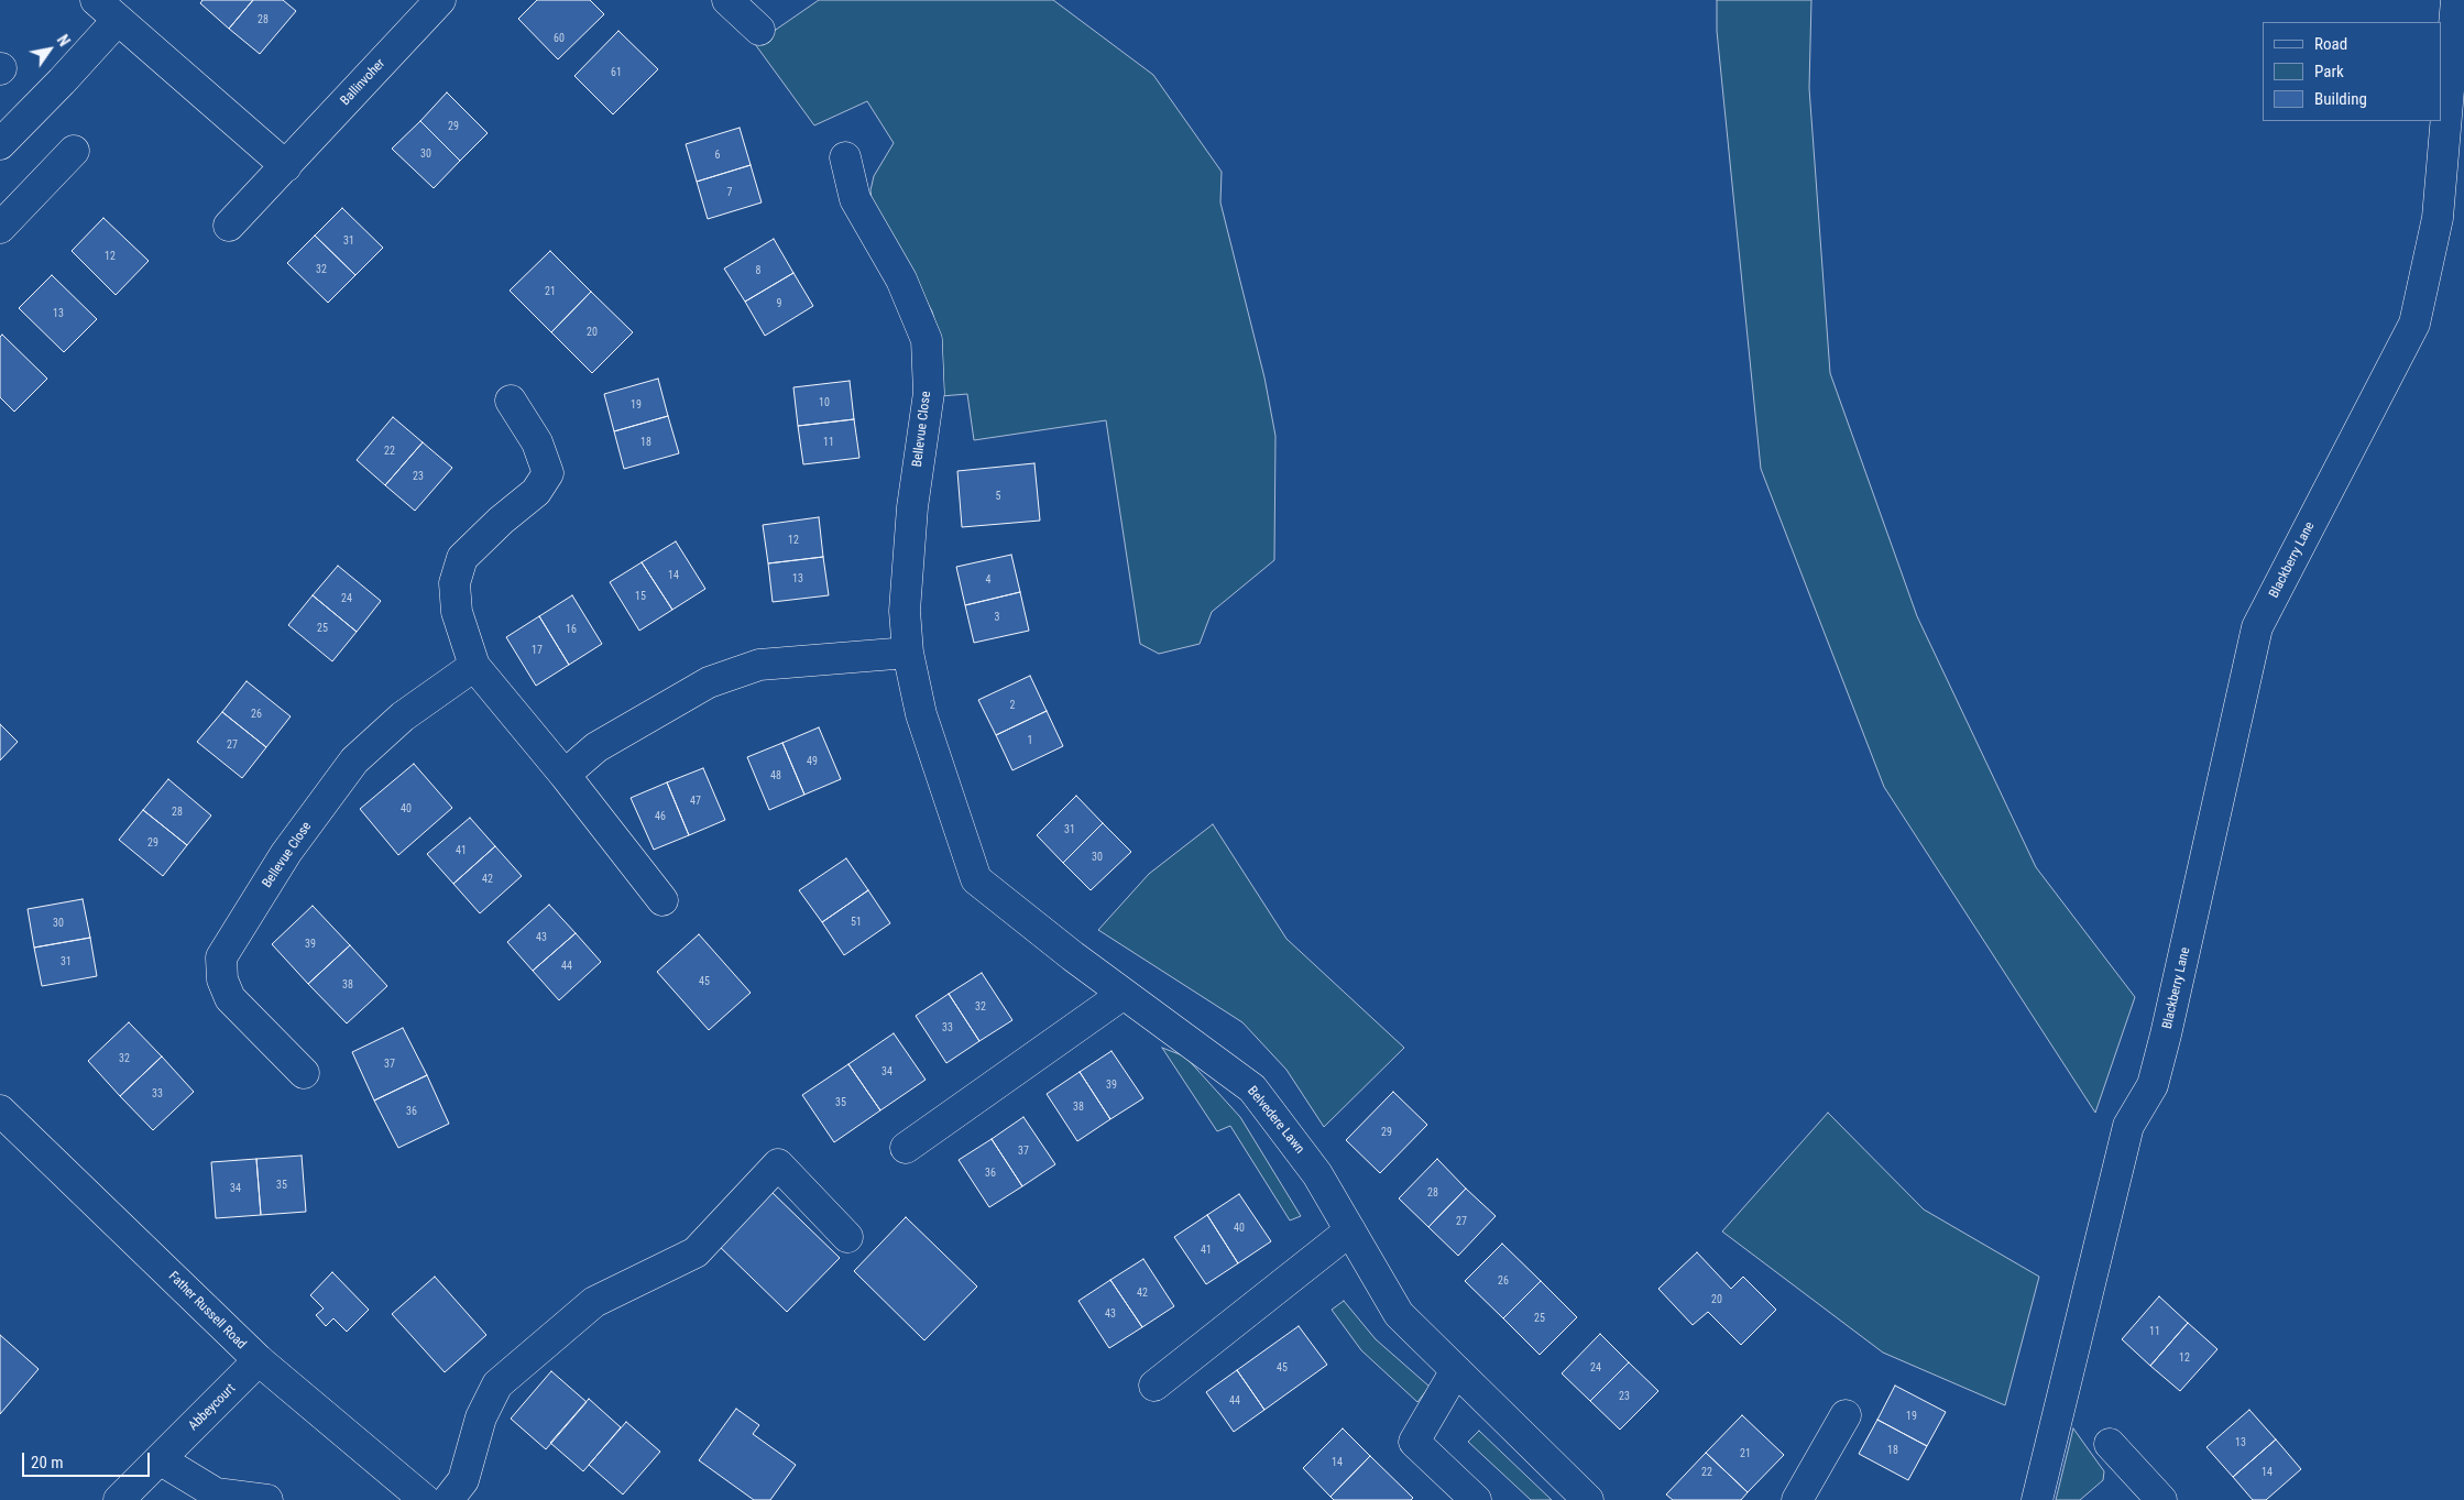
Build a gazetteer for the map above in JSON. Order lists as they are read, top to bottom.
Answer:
{
  "streets": {
    "street": [
      "Ballinvoher",
      "Bellevue Close",
      "Blackberry Lane",
      "Belvedere Lawn",
      "Father Russell Road",
      "Abbeycourt"
    ]
  },
  "crossings": [
    ["Bellevue Close", "Belvedere Lawn"],
    ["Father Russell Road", "Abbeycourt"]
  ],
  "house_numbers": [
    "28",
    "60",
    "61",
    "29",
    "30",
    "6",
    "7",
    "31",
    "12",
    "32",
    "8",
    "21",
    "9",
    "13",
    "20",
    "10",
    "19",
    "18",
    "11",
    "22",
    "23",
    "5",
    "12",
    "14",
    "13",
    "4",
    "15",
    "24",
    "3",
    "25",
    "16",
    "17",
    "2",
    "26",
    "1",
    "27",
    "49",
    "48",
    "47",
    "40",
    "28",
    "46",
    "31",
    "29",
    "41",
    "30",
    "42",
    "51",
    "30",
    "43",
    "39",
    "31",
    "44",
    "45",
    "38",
    "32",
    "33",
    "32",
    "37",
    "34",
    "39",
    "33",
    "35",
    "38",
    "36",
    "29",
    "37",
    "36",
    "35",
    "34",
    "28",
    "27",
    "40",
    "41",
    "26",
    "42",
    "20",
    "43",
    "25",
    "11",
    "12",
    "45",
    "24",
    "23",
    "44",
    "19",
    "13",
    "18",
    "21",
    "14",
    "22",
    "14"
  ],
  "legend": ["Road", "Park", "Building"],
  "scale_bar": "20 m",
  "north": "top right"
}
